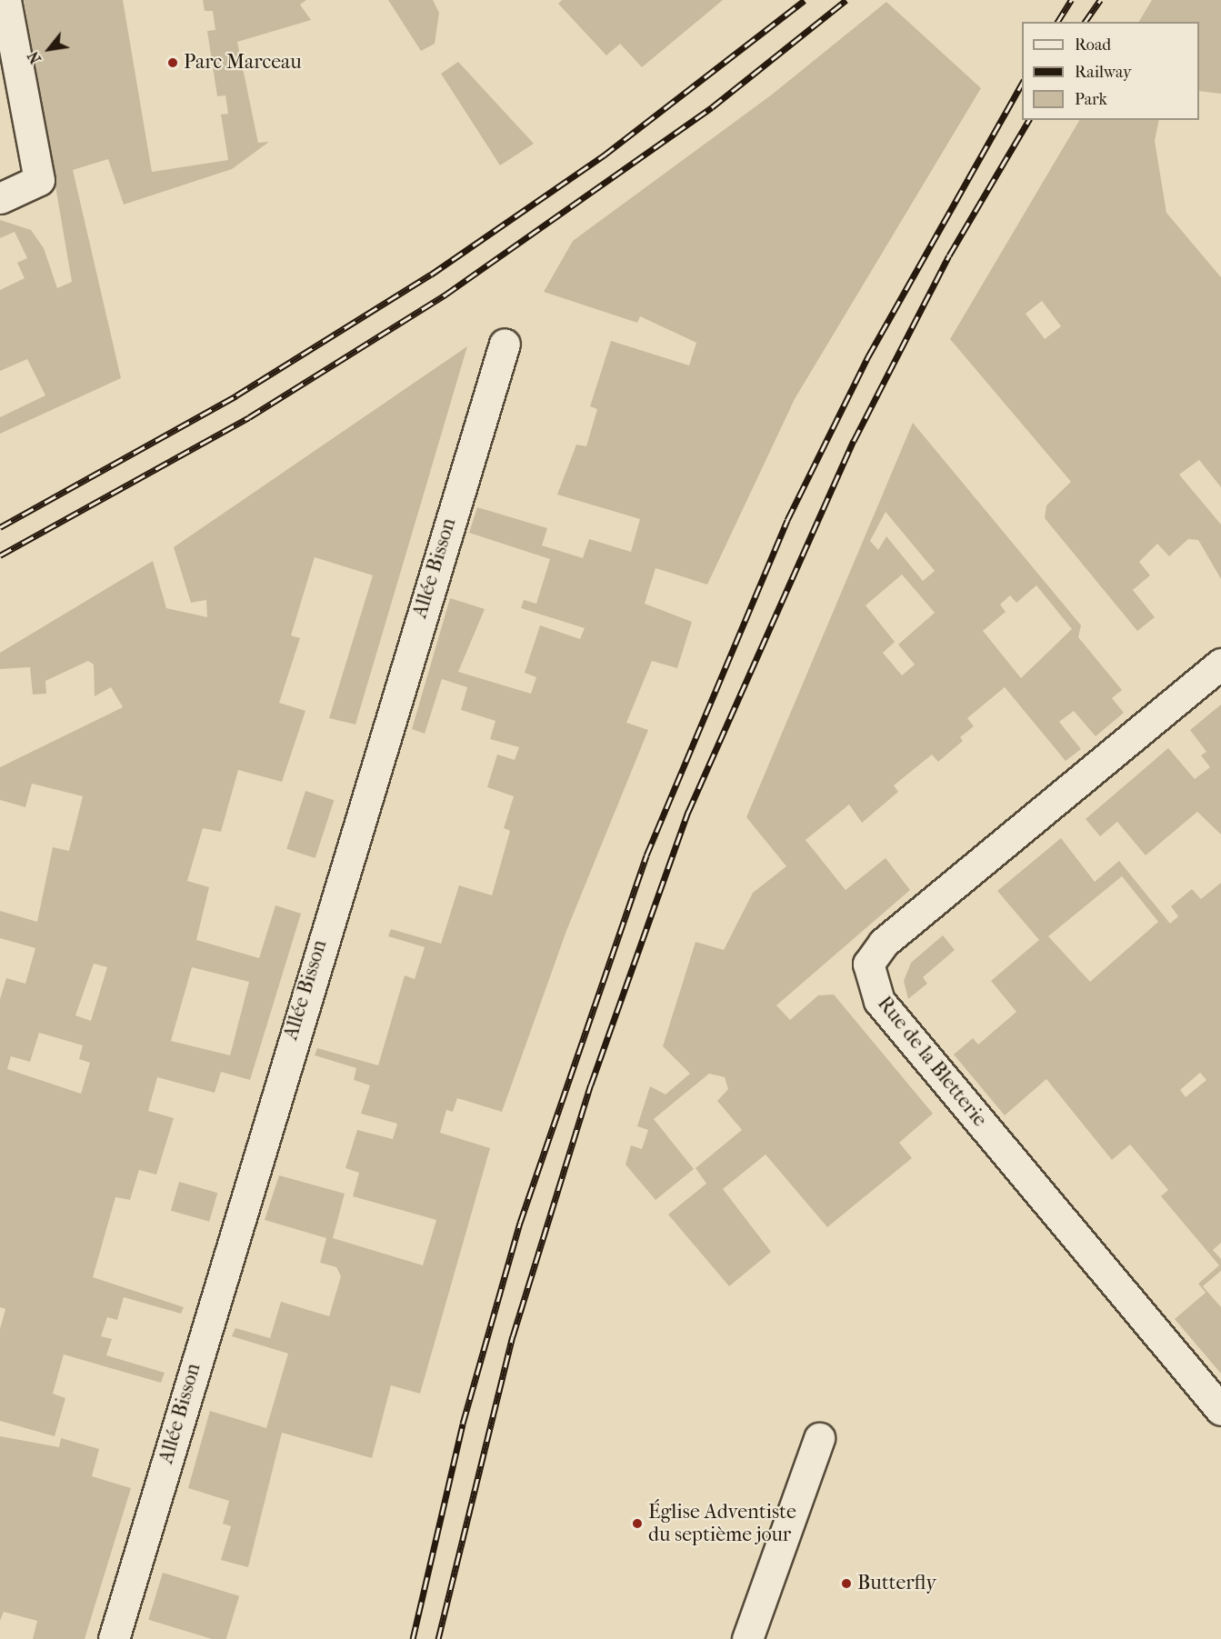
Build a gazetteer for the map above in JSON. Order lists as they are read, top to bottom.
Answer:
{
  "streets": {
    "street": ["Allée Bisson", "Rue de la Bletterie"]
  },
  "places": ["Parc Marceau", "Église Adventiste du septième jour", "Butterfly"],
  "legend": ["Road", "Railway", "Park"],
  "north": "bottom left"
}
